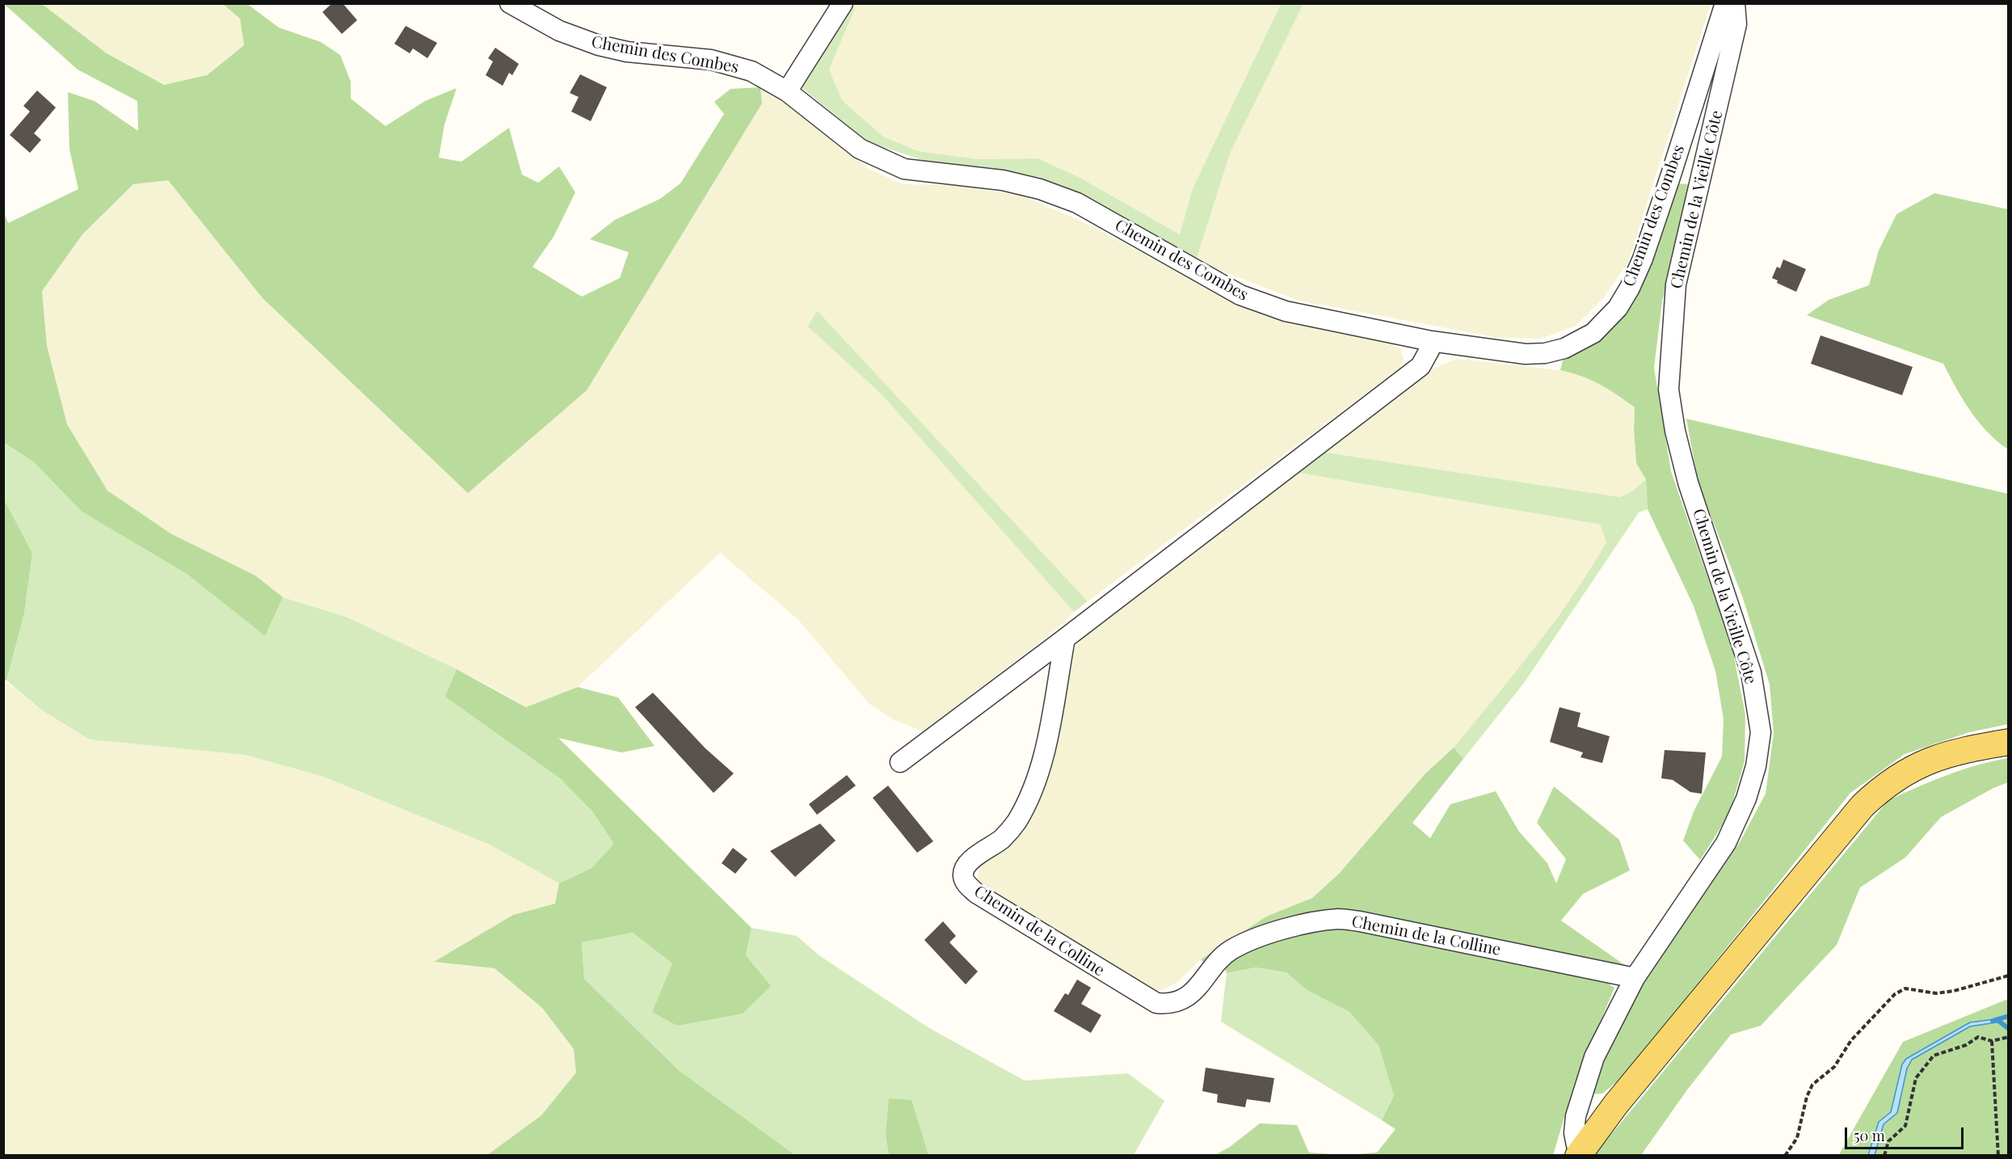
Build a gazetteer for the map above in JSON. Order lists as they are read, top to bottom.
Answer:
{
  "streets": {
    "street": ["Chemin des Combes", "Chemin de la Vieille Côte", "Chemin de la Colline"]
  },
  "crossings": [
    ["Chemin de la Vieille Côte", "Chemin de la Colline"]
  ],
  "scale_bar": "50 m"
}
